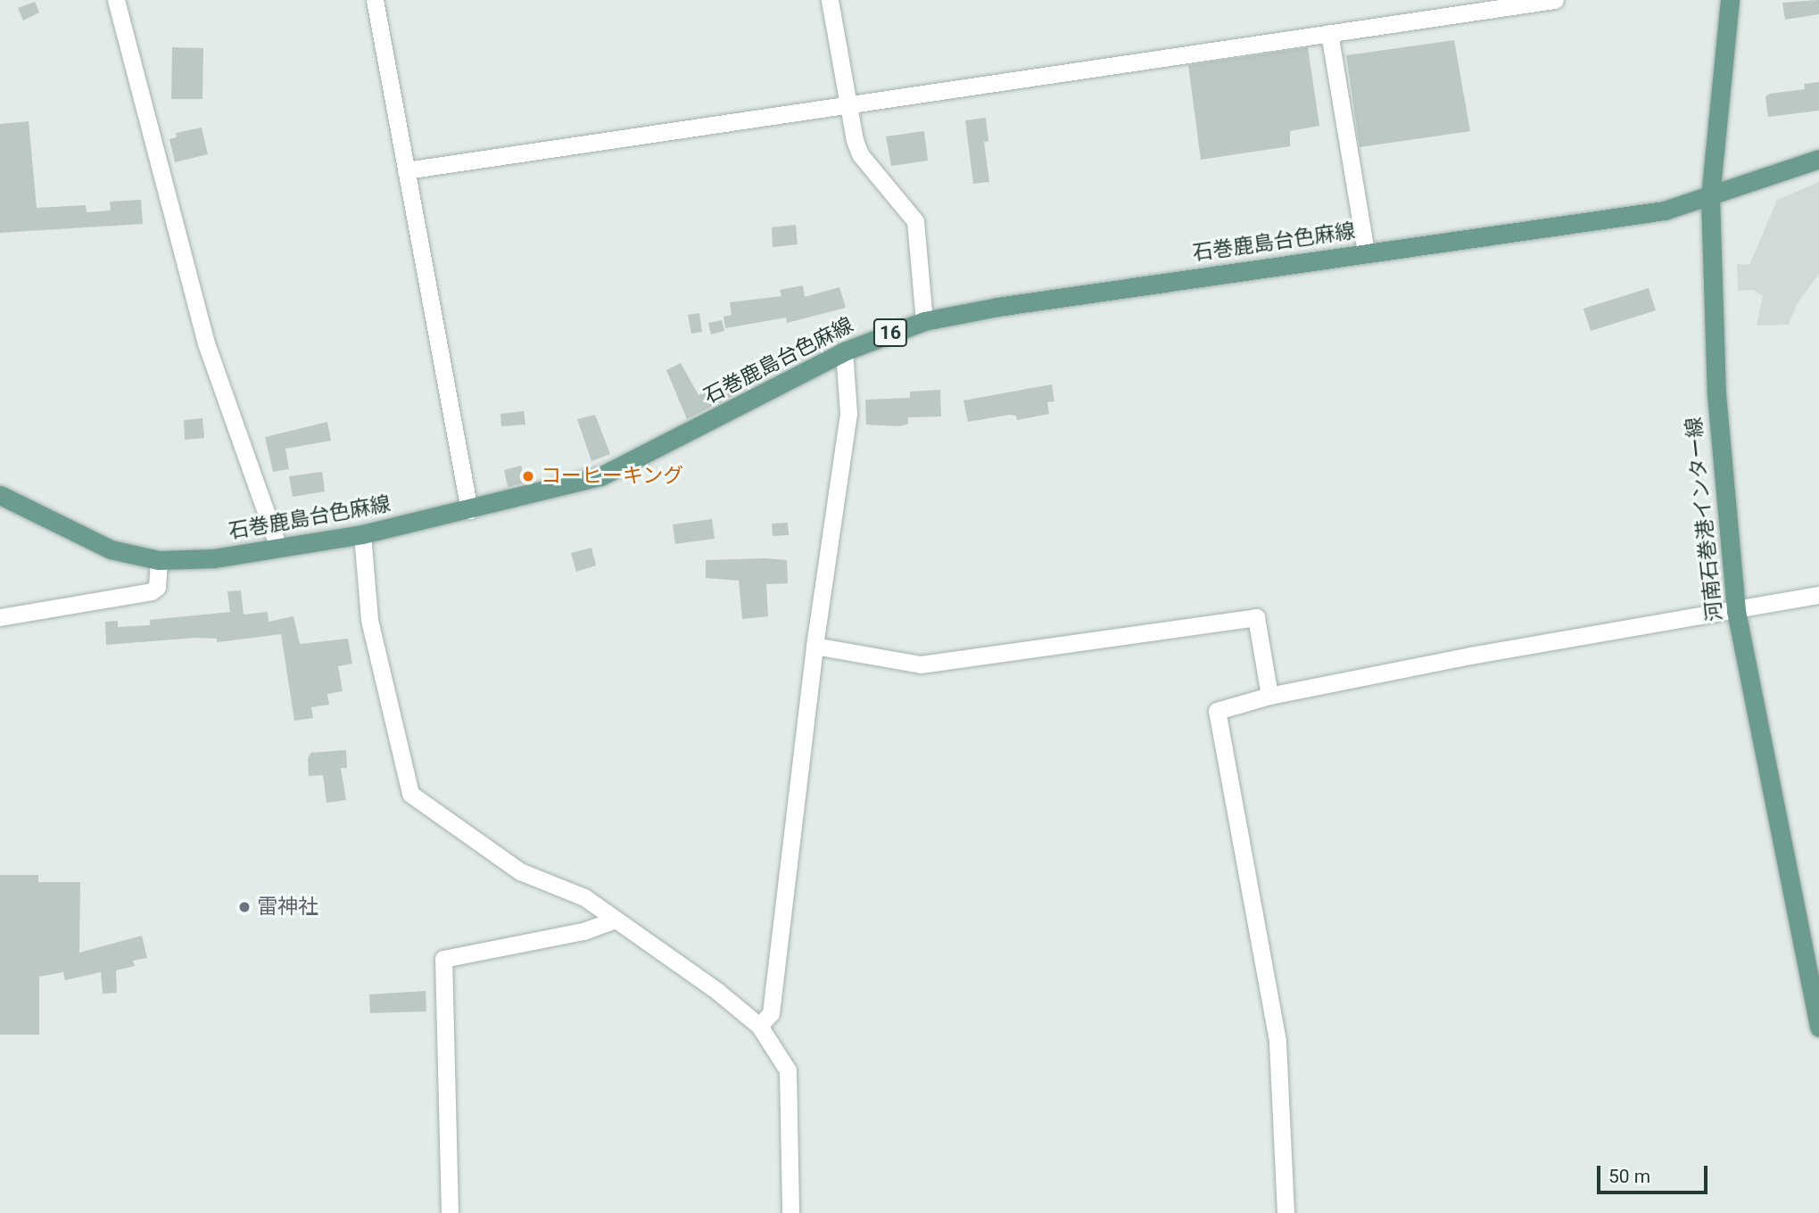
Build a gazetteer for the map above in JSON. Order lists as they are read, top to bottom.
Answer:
{
  "streets": {
    "main road": ["石巻鹿島台色麻線", "16", "河南石巻港インター線"]
  },
  "crossings": [
    ["石巻鹿島台色麻線", "河南石巻港インター線"]
  ],
  "places": ["コーヒーキング", "雷神社"],
  "scale_bar": "50 m"
}
